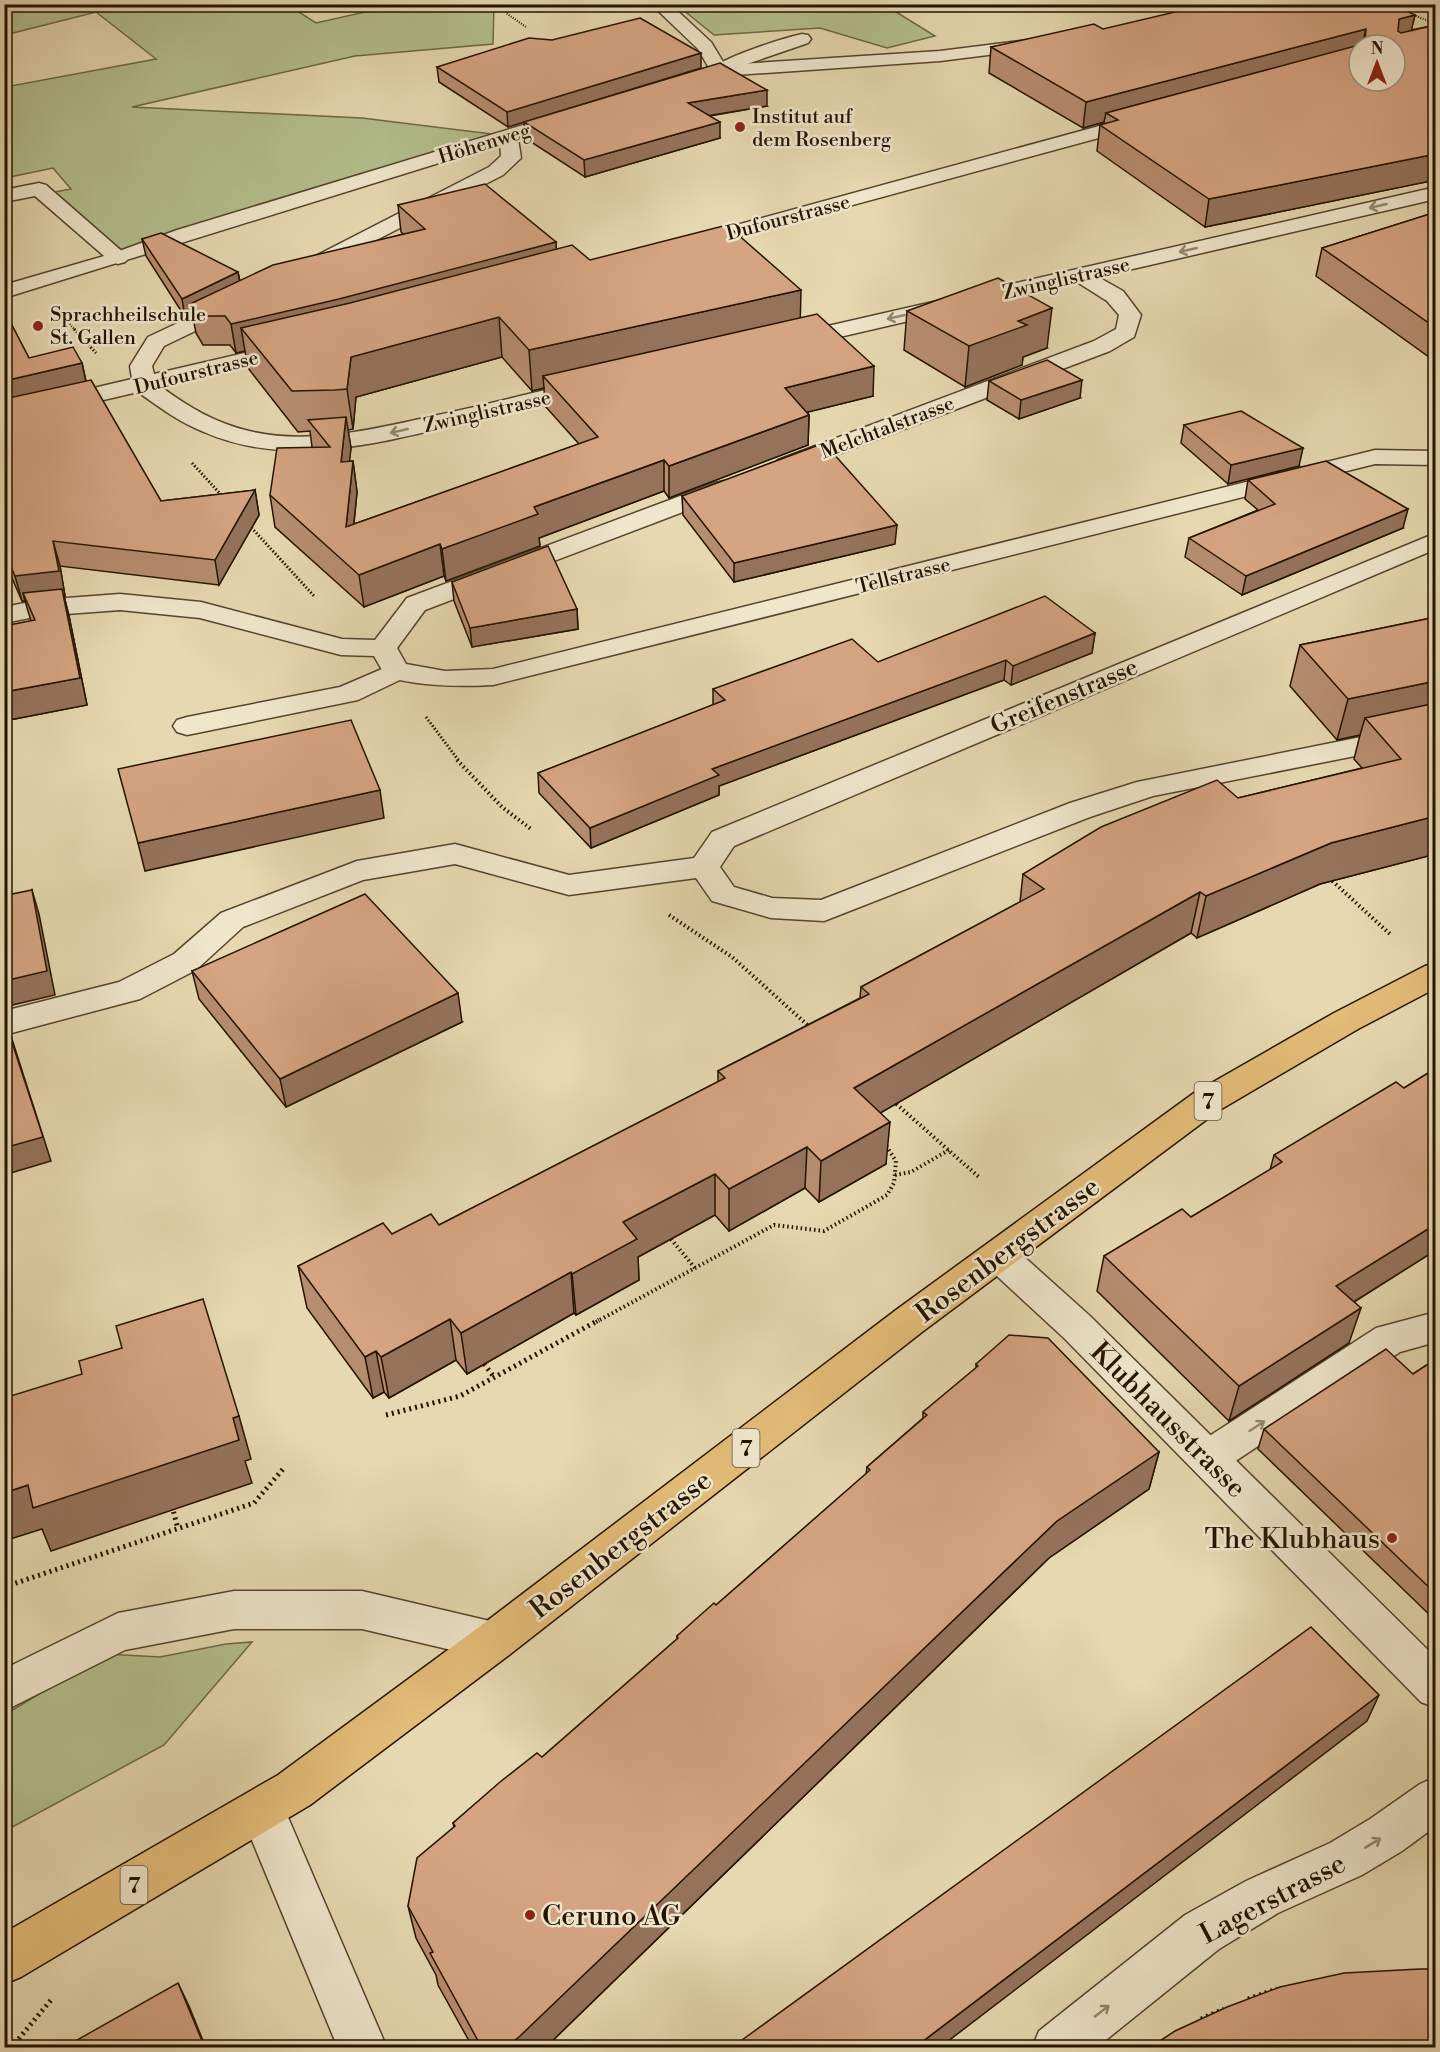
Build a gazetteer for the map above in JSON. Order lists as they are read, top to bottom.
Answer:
{
  "streets": {
    "main road": ["7", "Rosenbergstrasse"],
    "street": [
      "Höhenweg",
      "Dufourstrasse",
      "Zwinglistrasse",
      "Melchtalstrasse",
      "Tellstrasse",
      "Greifenstrasse",
      "Klubhausstrasse",
      "Lagerstrasse"
    ]
  },
  "crossings": [
    ["Dufourstrasse", "Zwinglistrasse"],
    ["Zwinglistrasse", "Melchtalstrasse"],
    ["Melchtalstrasse", "Tellstrasse"],
    ["Rosenbergstrasse", "Klubhausstrasse"]
  ],
  "one_way": ["Lagerstrasse"],
  "places": [
    "Institut auf dem Rosenberg",
    "Sprachheilschule St. Gallen",
    "The Klubhaus",
    "Ceruno AG"
  ],
  "north": "top"
}
